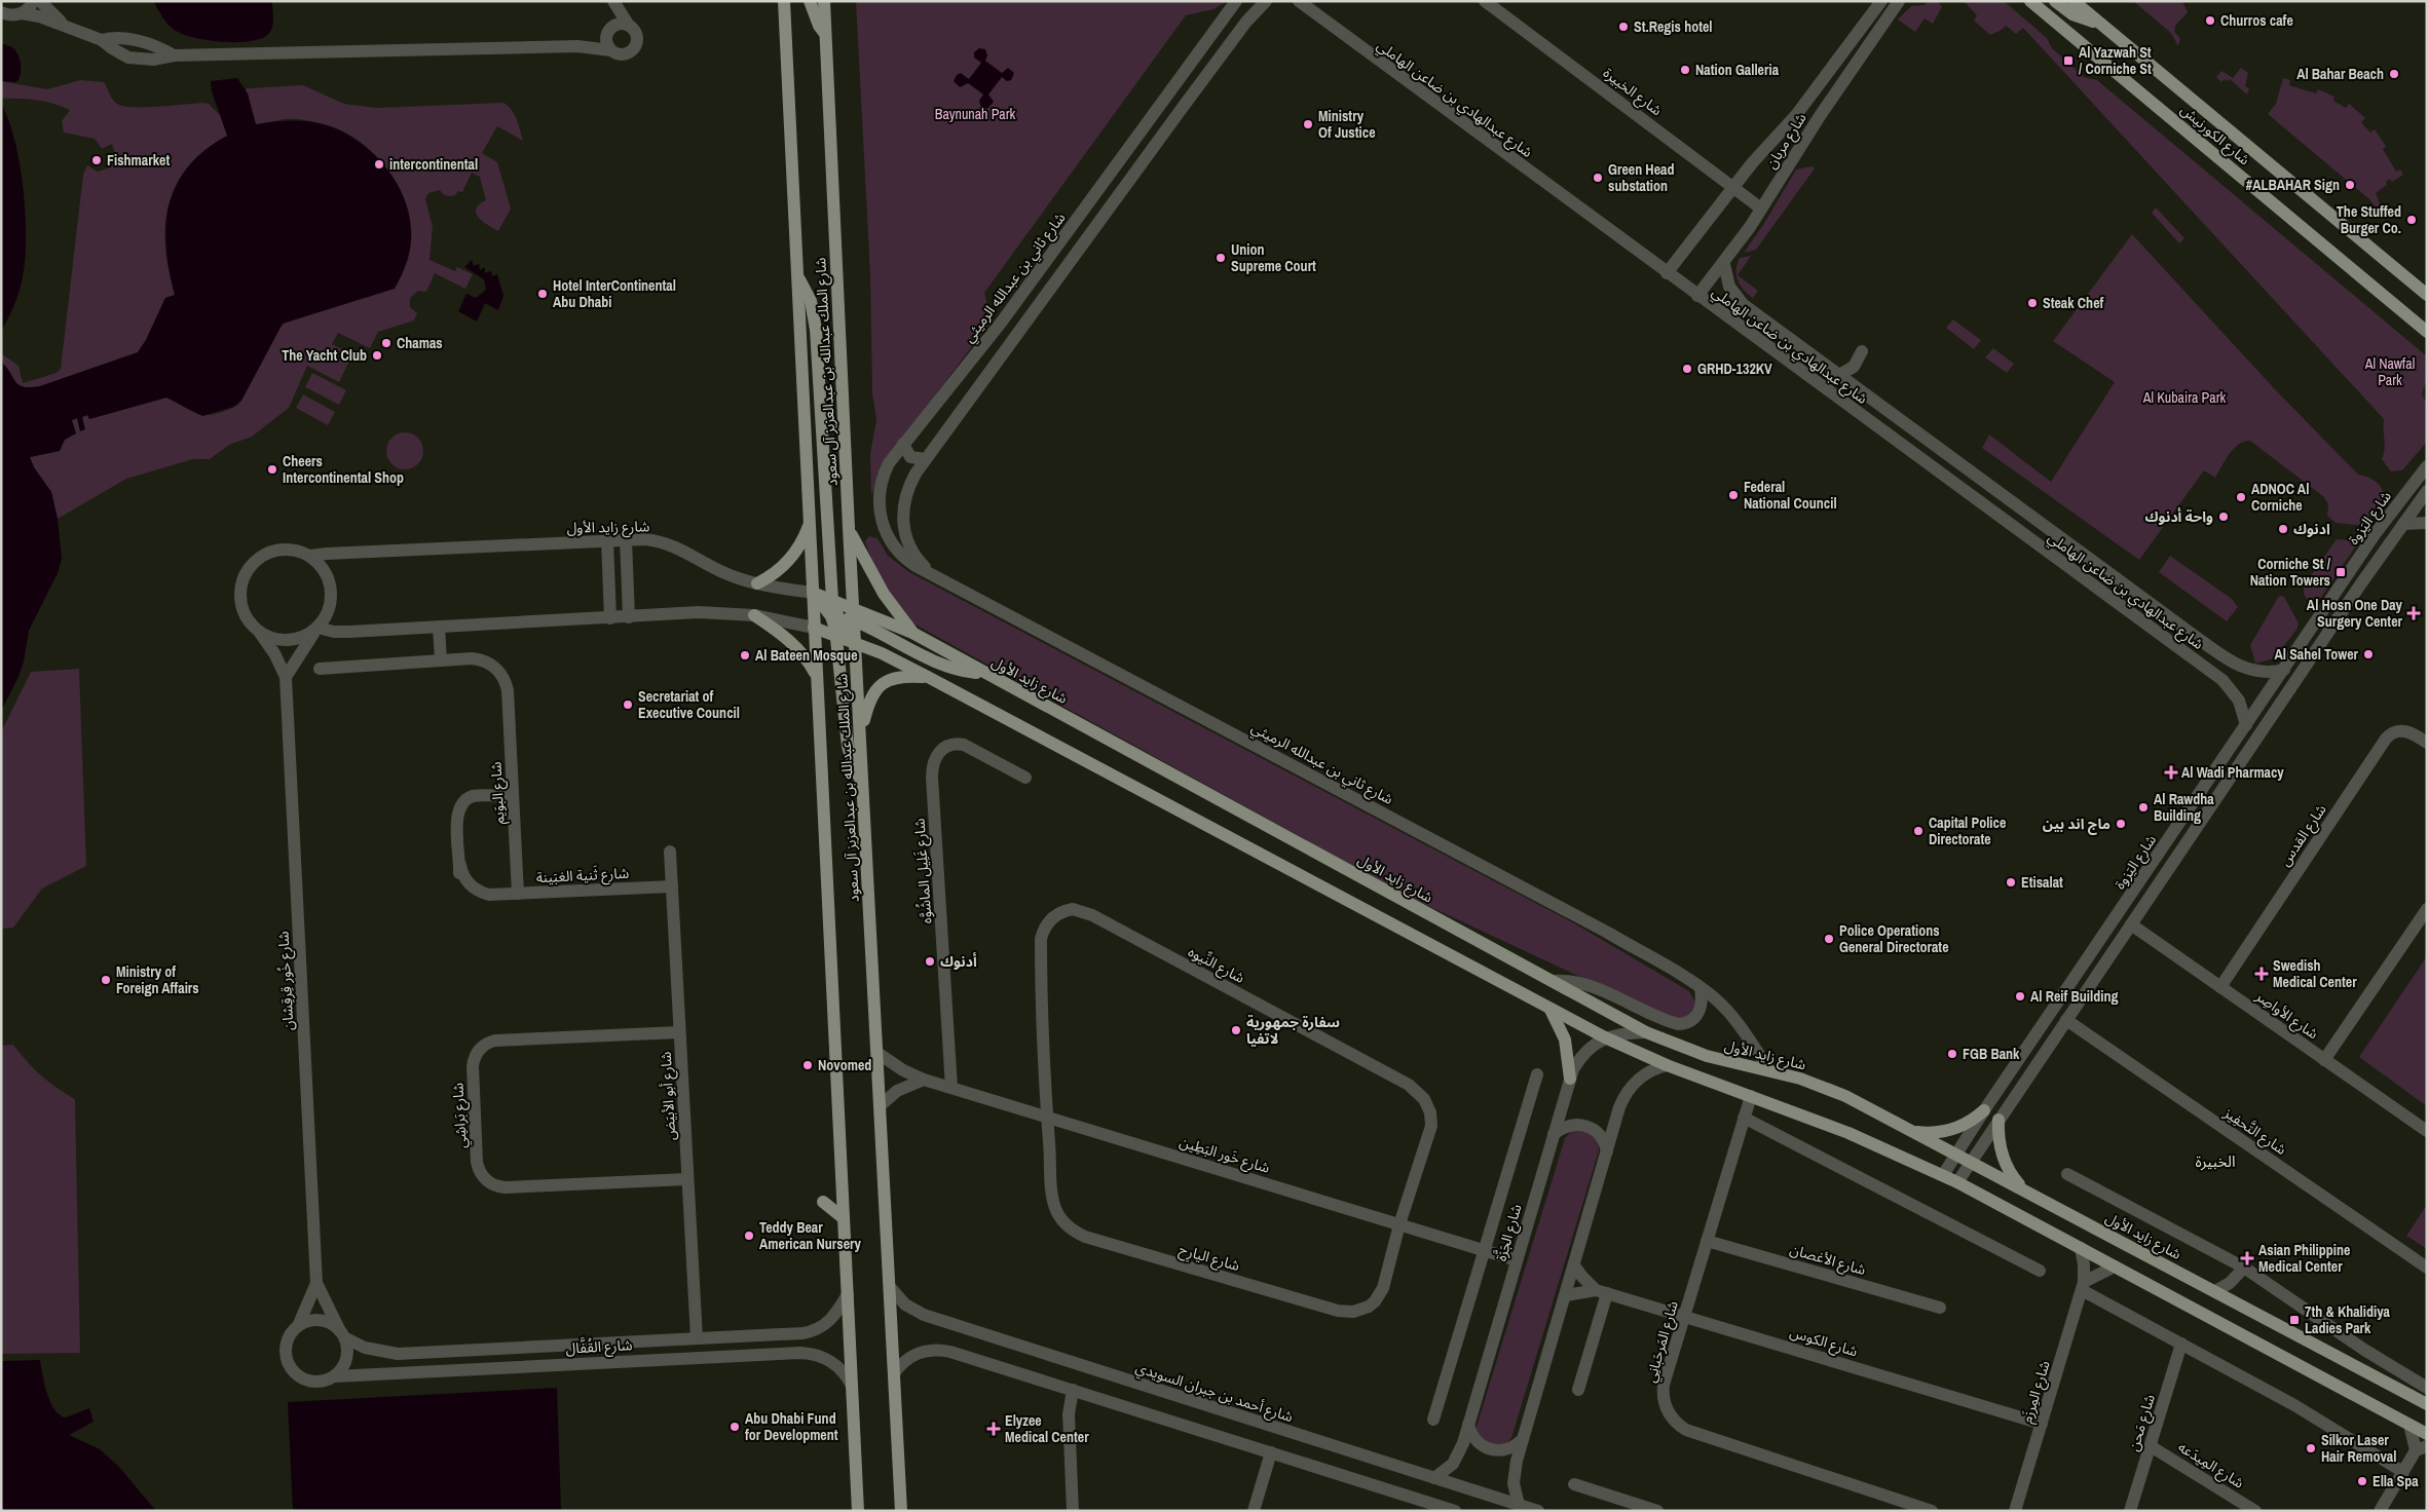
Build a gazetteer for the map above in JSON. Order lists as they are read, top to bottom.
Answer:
{
  "streets": {
    "main road": ["شارع الكورنيش", "شارع الملك عبدالله بن عبدالعزيز آل سعود", "شارع زايد الأول"],
    "street": [
      "شارع الخبيرة",
      "شارع عبدالهادي بن ضاعن الهاملي",
      "شارع مربان",
      "شارع ثاني بن عبدالله الرميثي",
      "شارع اليَزوة",
      "شارع البوَيم",
      "شارع القدس",
      "شارع غَلِيل الماشُوَّه",
      "شارع ثَنية الغبَينة",
      "شارع النِّيوه",
      "شارع خُور قِرقِشان",
      "شارع الأواصِر",
      "شارع أبو الأبيَض",
      "شارع بَراشِي",
      "شارع التَّحفِيز",
      "شارع خَور البَطِين",
      "شارع الجَزَّة",
      "شارع اليارِح",
      "شارع الأغصان",
      "شارع المَرحَبانِي",
      "شارع الكوس",
      "شارع القُفَّال",
      "شارع أحمد بن جبران السويدي",
      "شارع المِرزَم",
      "شارع مَحن",
      "شارع المِيدَعه"
    ]
  },
  "crossings": [
    ["شارع الخبيرة", "شارع مربان"],
    ["شارع عبدالهادي بن ضاعن الهاملي", "شارع مربان"],
    ["شارع عبدالهادي بن ضاعن الهاملي", "شارع اليَزوة"],
    ["شارع ثاني بن عبدالله الرميثي", "شارع زايد الأول"],
    ["شارع الملك عبدالله بن عبدالعزيز آل سعود", "شارع زايد الأول"],
    ["شارع الملك عبدالله بن عبدالعزيز آل سعود", "شارع خَور البَطِين"],
    ["شارع الملك عبدالله بن عبدالعزيز آل سعود", "شارع القُفَّال"],
    ["شارع الملك عبدالله بن عبدالعزيز آل سعود", "شارع أحمد بن جبران السويدي"],
    ["شارع اليَزوة", "شارع زايد الأول"],
    ["شارع زايد الأول", "شارع خُور قِرقِشان"],
    ["شارع البوَيم", "شارع ثَنية الغبَينة"],
    ["شارع القدس", "شارع الأواصِر"],
    ["شارع غَلِيل الماشُوَّه", "شارع خَور البَطِين"],
    ["شارع ثَنية الغبَينة", "شارع أبو الأبيَض"],
    ["شارع النِّيوه", "شارع خَور البَطِين"],
    ["شارع النِّيوه", "شارع اليارِح"],
    ["شارع خُور قِرقِشان", "شارع القُفَّال"],
    ["شارع أبو الأبيَض", "شارع بَراشِي"],
    ["شارع أبو الأبيَض", "شارع القُفَّال"],
    ["شارع خَور البَطِين", "شارع الجَزَّة"],
    ["شارع خَور البَطِين", "شارع اليارِح"],
    ["شارع الجَزَّة", "شارع أحمد بن جبران السويدي"],
    ["شارع الأغصان", "شارع المَرحَبانِي"],
    ["شارع المَرحَبانِي", "شارع الكوس"],
    ["شارع الكوس", "شارع المِرزَم"],
    ["شارع مَحن", "شارع المِيدَعه"]
  ],
  "districts": ["الخبيرة"],
  "parks": ["Baynunah Park", "Al Nawfal Park", "Al Kubaira Park"],
  "places": {
    "other": [
      "Churros cafe",
      "St.Regis hotel",
      "Nation Galleria",
      "Al Bahar Beach",
      "Ministry Of Justice",
      "Fishmarket",
      "intercontinental",
      "Green Head substation",
      "#ALBAHAR Sign",
      "The Stuffed Burger Co.",
      "Union Supreme Court",
      "Hotel InterContinental Abu Dhabi",
      "Steak Chef",
      "Chamas",
      "The Yacht Club",
      "GRHD-132KV",
      "Cheers Intercontinental Shop",
      "Federal National Council",
      "ADNOC Al Corniche",
      "واحة أدنوك",
      "ادنوك",
      "Al Sahel Tower",
      "Al Bateen Mosque",
      "Secretariat of Executive Council",
      "Al Rawdha Building",
      "ماج اند بين",
      "Capital Police Directorate",
      "Etisalat",
      "Police Operations General Directorate",
      "أدنوك",
      "Ministry of Foreign Affairs",
      "Al Reif Building",
      "سفارة جمهورية لاتفيا",
      "FGB Bank",
      "Novomed",
      "Teddy Bear American Nursery",
      "Abu Dhabi Fund for Development",
      "Silkor Laser Hair Removal",
      "Ella Spa"
    ],
    "transit": ["Al Yazwah St / Corniche St", "Corniche St / Nation Towers", "7th & Khalidiya Ladies Park"],
    "health": [
      "Al Hosn One Day Surgery Center",
      "Al Wadi Pharmacy",
      "Swedish Medical Center",
      "Asian Philippine Medical Center",
      "Elyzee Medical Center"
    ]
  }
}
